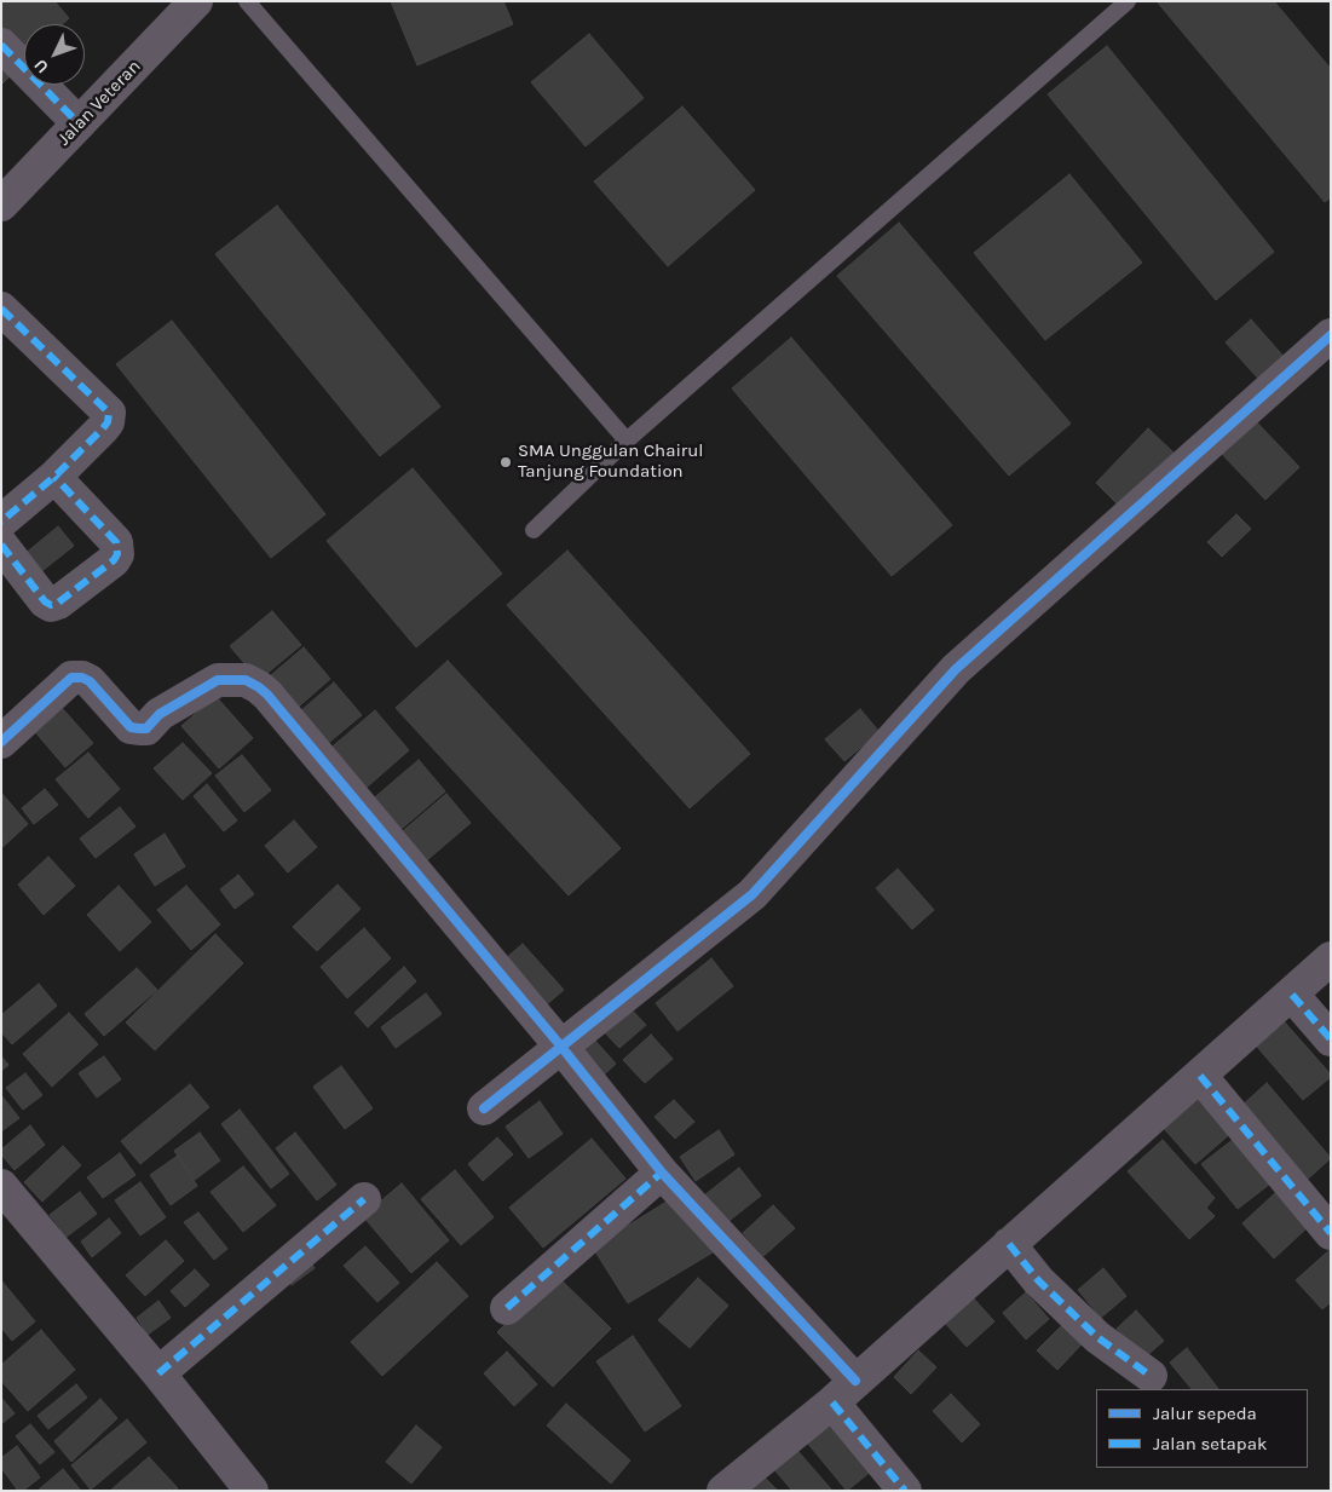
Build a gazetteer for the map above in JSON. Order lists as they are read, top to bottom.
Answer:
{
  "streets": {
    "main road": ["Jalan Veteran"]
  },
  "places": ["SMA Unggulan Chairul Tanjung Foundation"],
  "legend": ["Jalur sepeda", "Jalan setapak"],
  "north": "bottom left"
}
